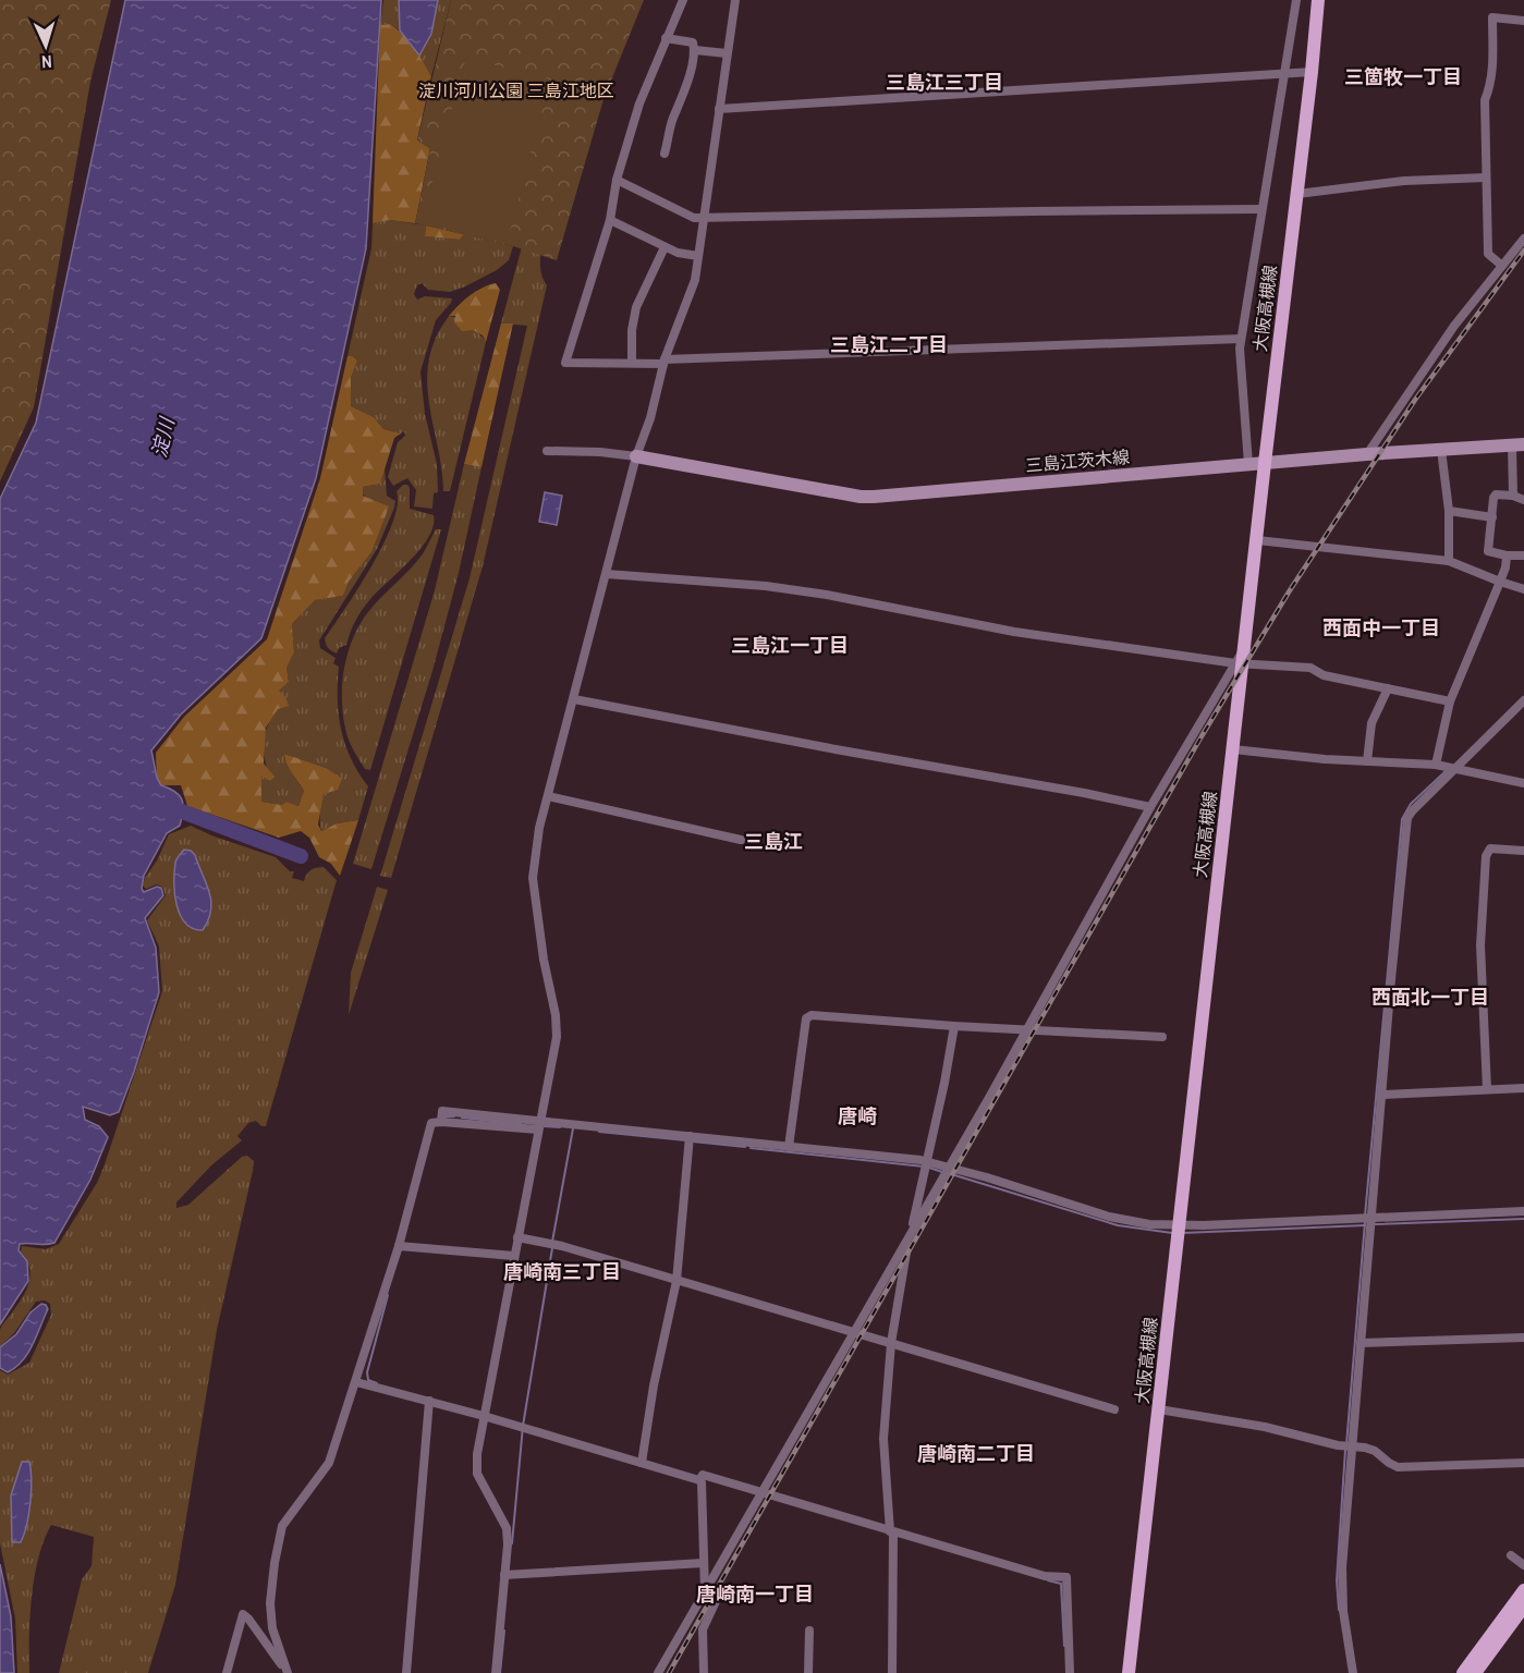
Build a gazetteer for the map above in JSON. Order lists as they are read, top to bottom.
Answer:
{
  "streets": {
    "main road": ["大阪高槻線", "三島江茨木線"]
  },
  "crossings": [
    ["大阪高槻線", "三島江茨木線"]
  ],
  "districts": [
    "三箇牧一丁目",
    "三島江三丁目",
    "三島江二丁目",
    "西面中一丁目",
    "三島江一丁目",
    "三島江",
    "西面北一丁目",
    "唐崎",
    "唐崎南三丁目",
    "唐崎南二丁目",
    "唐崎南一丁目"
  ],
  "water": ["淀川"],
  "parks": ["淀川河川公園 三島江地区"],
  "north": "bottom"
}
